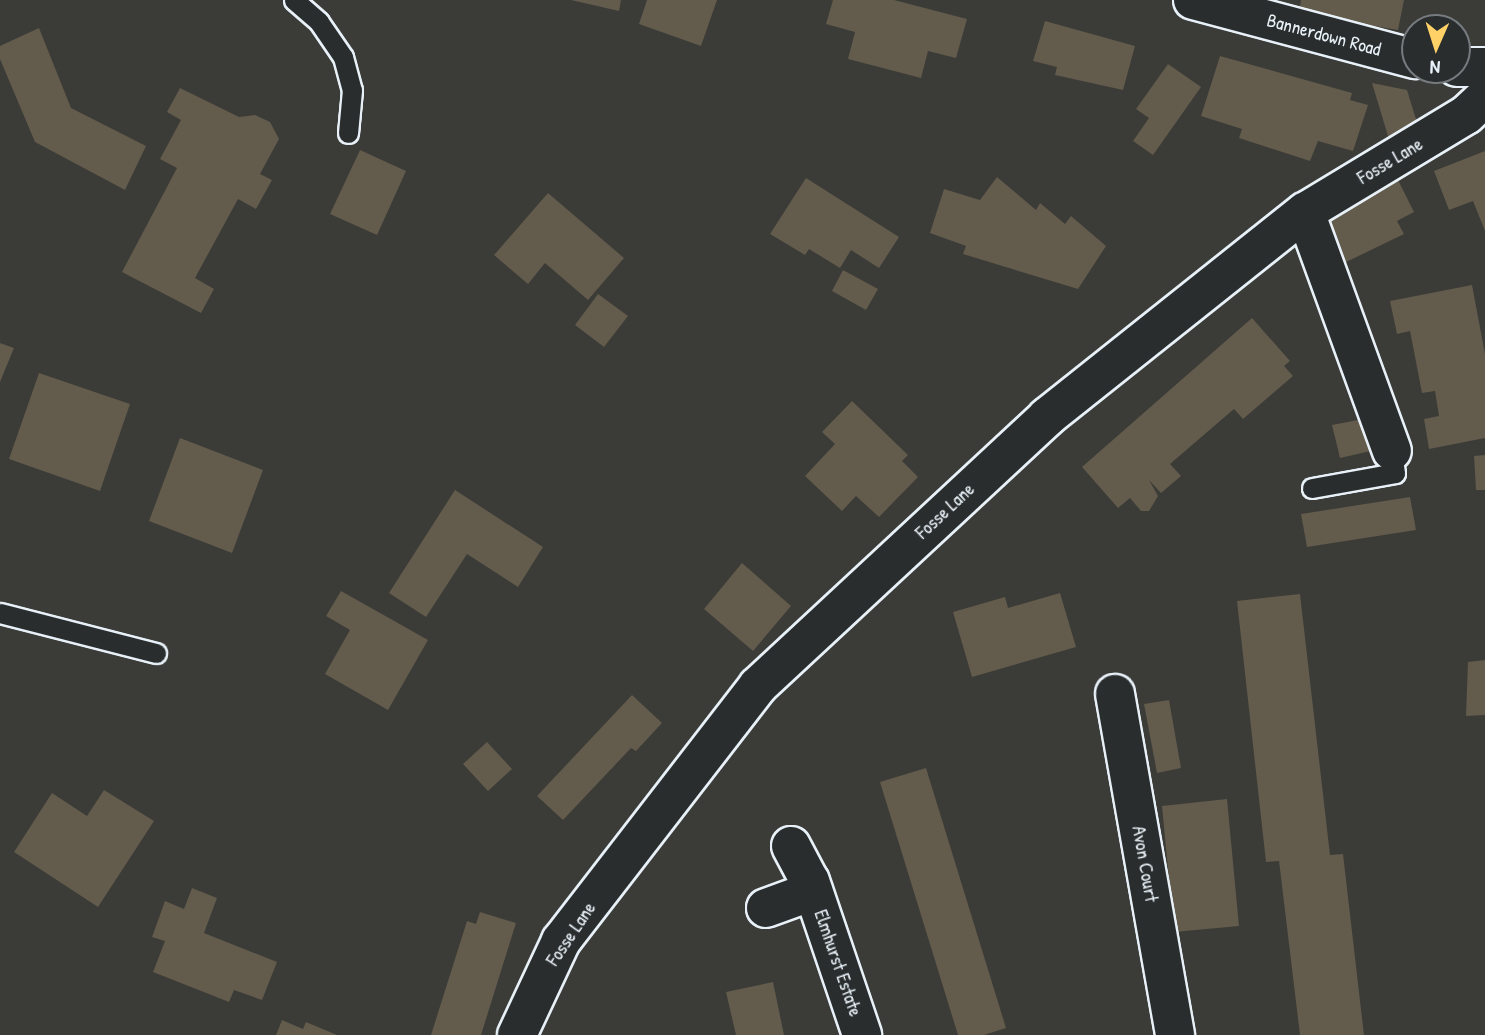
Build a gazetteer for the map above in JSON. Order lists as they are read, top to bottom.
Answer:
{
  "streets": {
    "street": [
      "Bannerdown Road",
      "Fosse Lane",
      "Avon Court",
      "Elmhurst Estate"
    ]
  },
  "north": "bottom"
}
